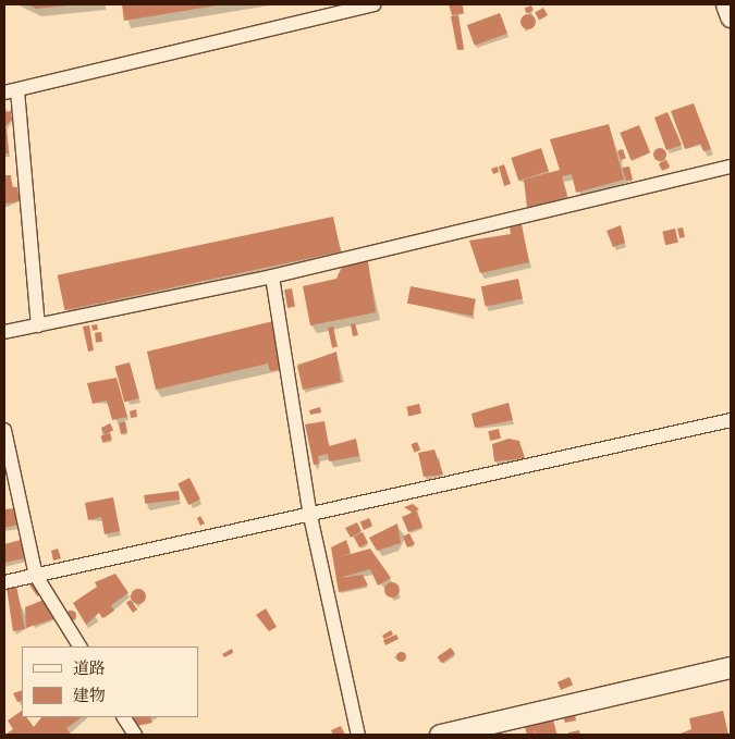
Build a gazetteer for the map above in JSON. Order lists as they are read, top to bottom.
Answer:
{
  "legend": ["道路", "建物"]
}
